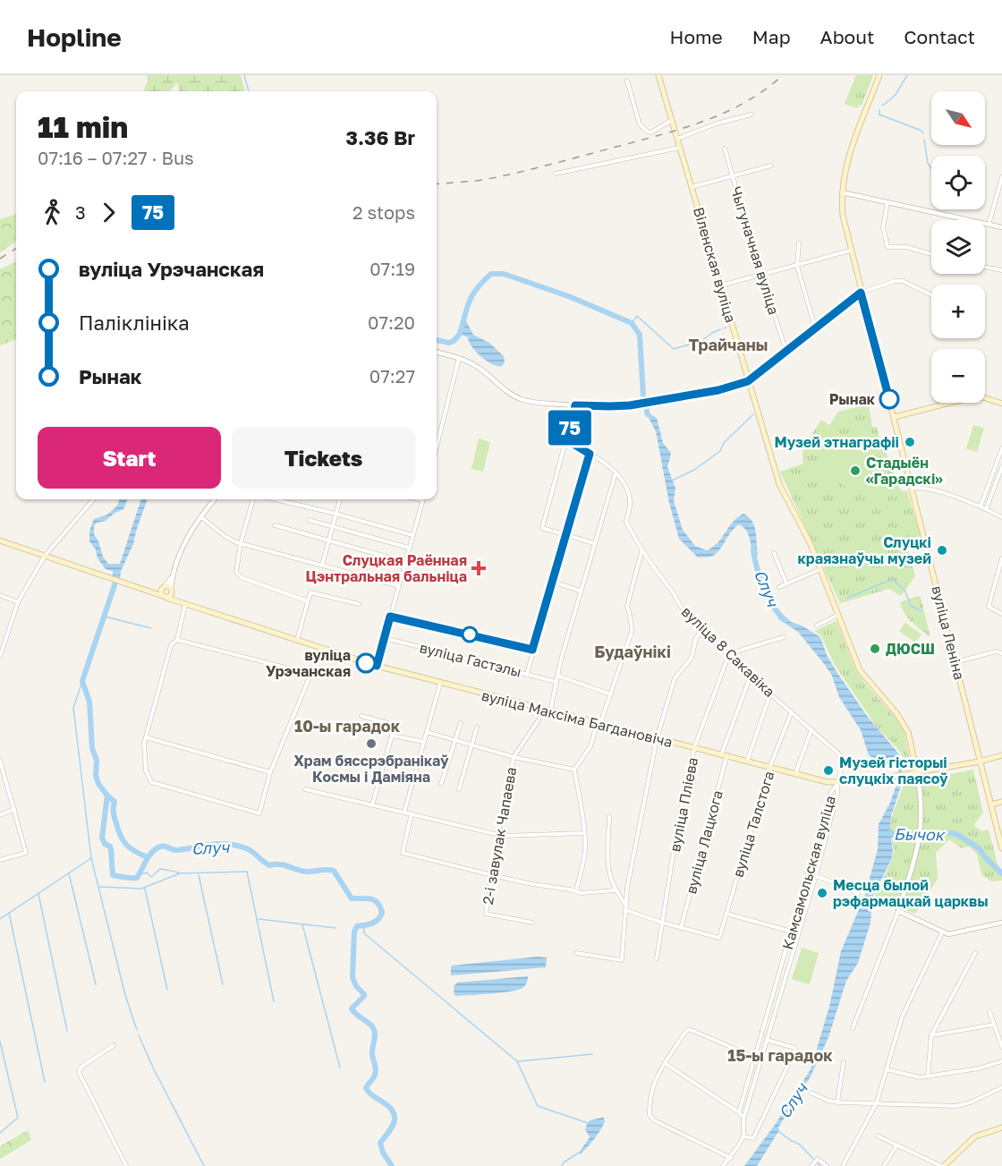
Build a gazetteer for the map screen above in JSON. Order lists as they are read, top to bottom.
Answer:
{
  "streets": {
    "main road": ["Віленская вуліца", "вуліца Леніна", "вуліца Максіма Багдановіча"],
    "street": [
      "Чыгуначная вуліца",
      "вуліца 8 Сакавіка",
      "вуліца Гастэлы",
      "вуліца Пліева",
      "вуліца Талстога",
      "2-і завулак Чапаева",
      "вуліца Лацкога",
      "Камсамольская вуліца"
    ]
  },
  "crossings": [
    ["Віленская вуліца", "вуліца Максіма Багдановіча"],
    ["вуліца Леніна", "вуліца Максіма Багдановіча"],
    ["вуліца 8 Сакавіка", "вуліца Максіма Багдановіча"],
    ["вуліца 8 Сакавіка", "вуліца Пліева"],
    ["вуліца 8 Сакавіка", "вуліца Талстога"],
    ["вуліца 8 Сакавіка", "вуліца Лацкога"],
    ["вуліца 8 Сакавіка", "Камсамольская вуліца"],
    ["вуліца Максіма Багдановіча", "вуліца Пліева"],
    ["вуліца Максіма Багдановіча", "вуліца Талстога"],
    ["вуліца Максіма Багдановіча", "2-і завулак Чапаева"],
    ["вуліца Максіма Багдановіча", "вуліца Лацкога"],
    ["вуліца Максіма Багдановіча", "Камсамольская вуліца"],
    ["вуліца Талстога", "вуліца Лацкога"]
  ],
  "districts": [
    "Трайчаны",
    "Будаўнікі",
    "10-ы гарадок",
    "15-ы гарадок"
  ],
  "water": ["Случ", "Бычок"],
  "places": {
    "other": [
      "Рынак",
      "Музей этнаграфіі",
      "Стадыён «Гарадскі»",
      "Слуцкі краязнаўчы музей",
      "ДЮСШ",
      "вуліца Урэчанская",
      "Храм бяссрэбранікаў Космы і Даміяна",
      "Музей гісторыі слуцкіх паясоў",
      "Месца былой рэфармацкай царквы"
    ],
    "health": ["Слуцкая Раённая Цэнтральная бальніца"]
  },
  "lines": ["bus line 75"],
  "north": "bottom right",
  "page": {
    "header": "Hopline",
    "nav": [
      "Home",
      "Map",
      "About",
      "Contact"
    ],
    "on_map": "75",
    "map_buttons": ["+", "−"],
    "heading": ["11 min", "07:16 – 07:27 · Bus", "3.36 Br"],
    "legs": ["3", "75", "2 stops"],
    "list": [
      {
        "name": "вуліца Урэчанская",
        "value": "07:19"
      },
      {
        "name": "Паліклініка",
        "value": "07:20"
      },
      {
        "name": "Рынак",
        "value": "07:27"
      }
    ],
    "buttons": ["Start", "Tickets"]
  }
}
